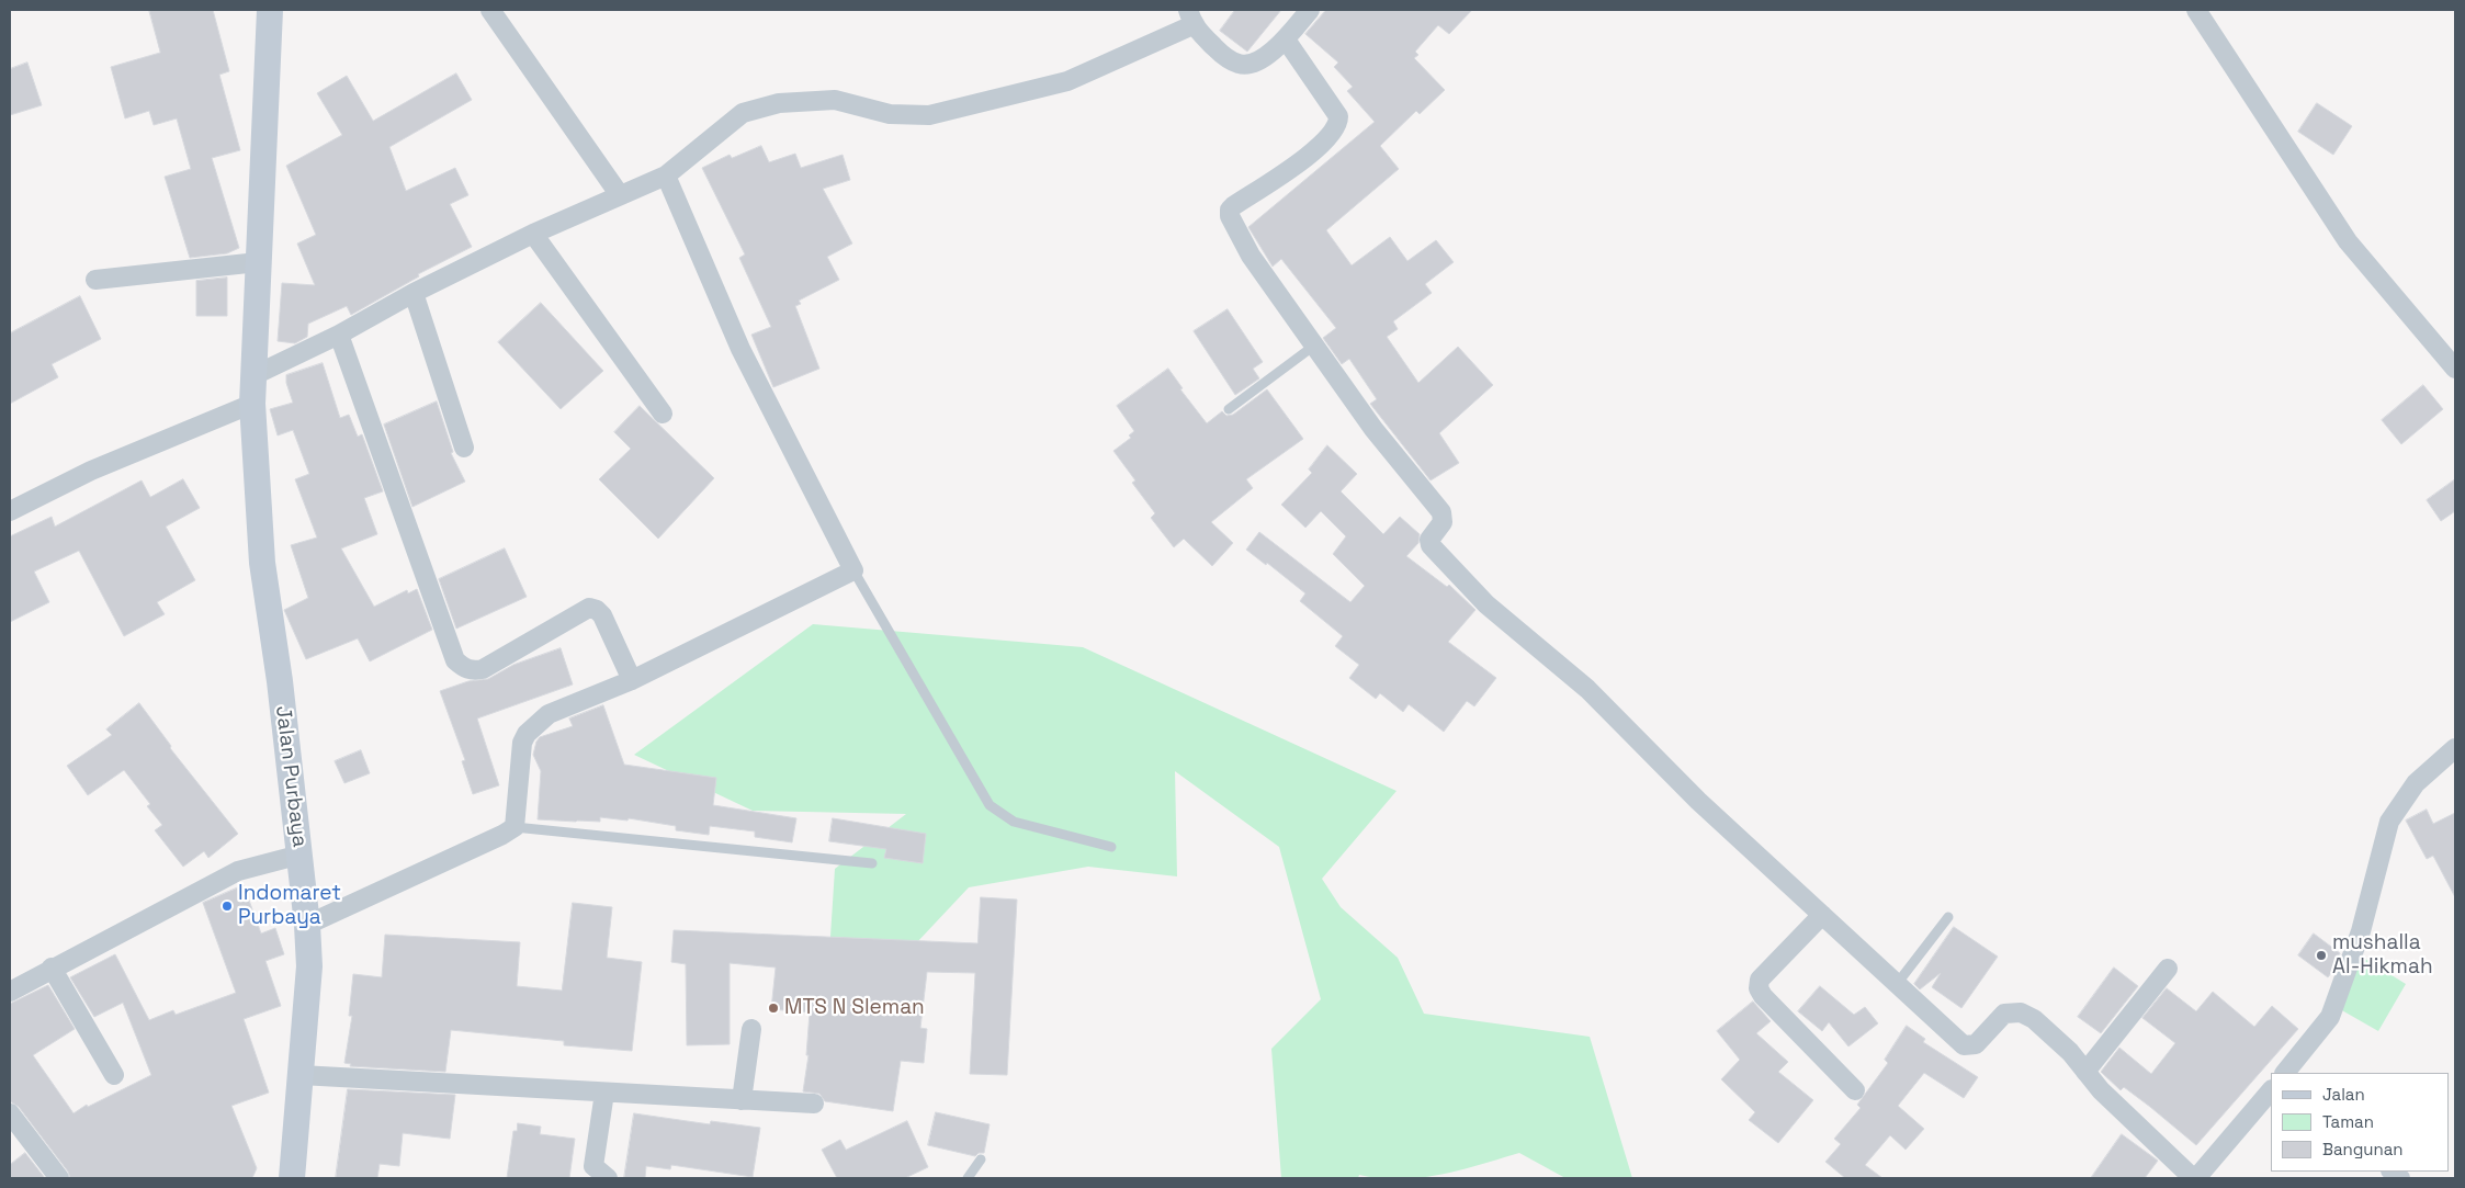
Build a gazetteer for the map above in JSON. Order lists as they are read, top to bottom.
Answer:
{
  "streets": {
    "main road": ["Jalan Purbaya"]
  },
  "places": ["Indomaret Purbaya", "mushalla Al-Hikmah", "MTS N Sleman"],
  "legend": ["Jalan", "Taman", "Bangunan"]
}
